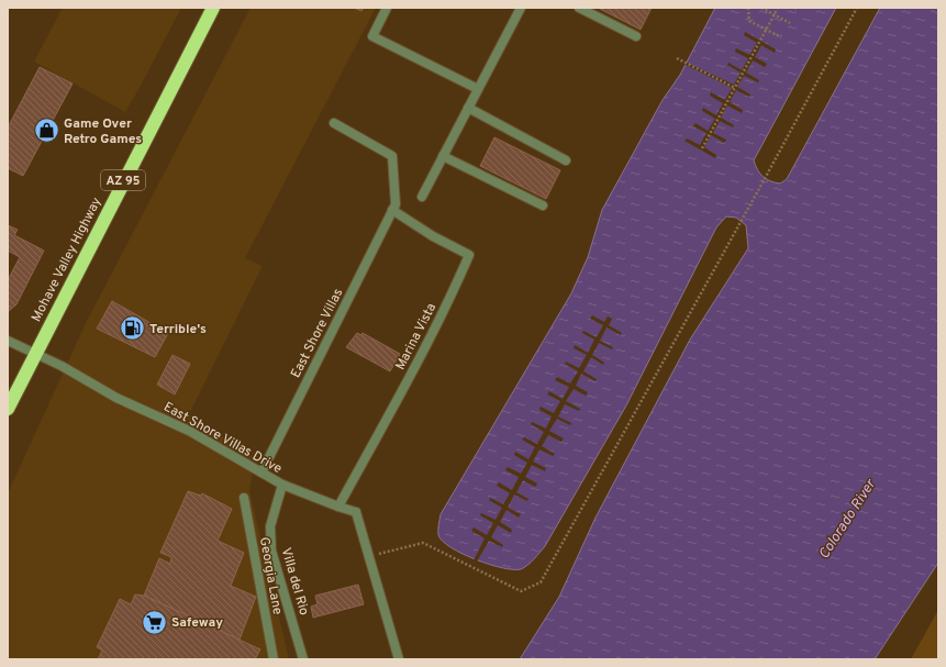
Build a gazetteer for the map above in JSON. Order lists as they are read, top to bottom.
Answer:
{
  "streets": {
    "highway": ["AZ 95", "Mohave Valley Highway"],
    "street": [
      "East Shore Villas",
      "Marina Vista",
      "East Shore Villas Drive",
      "Georgia Lane",
      "Villa del Rio"
    ]
  },
  "crossings": [
    ["Mohave Valley Highway", "East Shore Villas Drive"],
    ["East Shore Villas", "Marina Vista"],
    ["East Shore Villas", "East Shore Villas Drive"],
    ["Marina Vista", "East Shore Villas Drive"],
    ["East Shore Villas Drive", "Villa del Rio"]
  ],
  "water": ["Colorado River"],
  "places": {
    "shop": ["Game Over Retro Games"],
    "fuel station": ["Terrible's"],
    "supermarket": ["Safeway"]
  }
}
